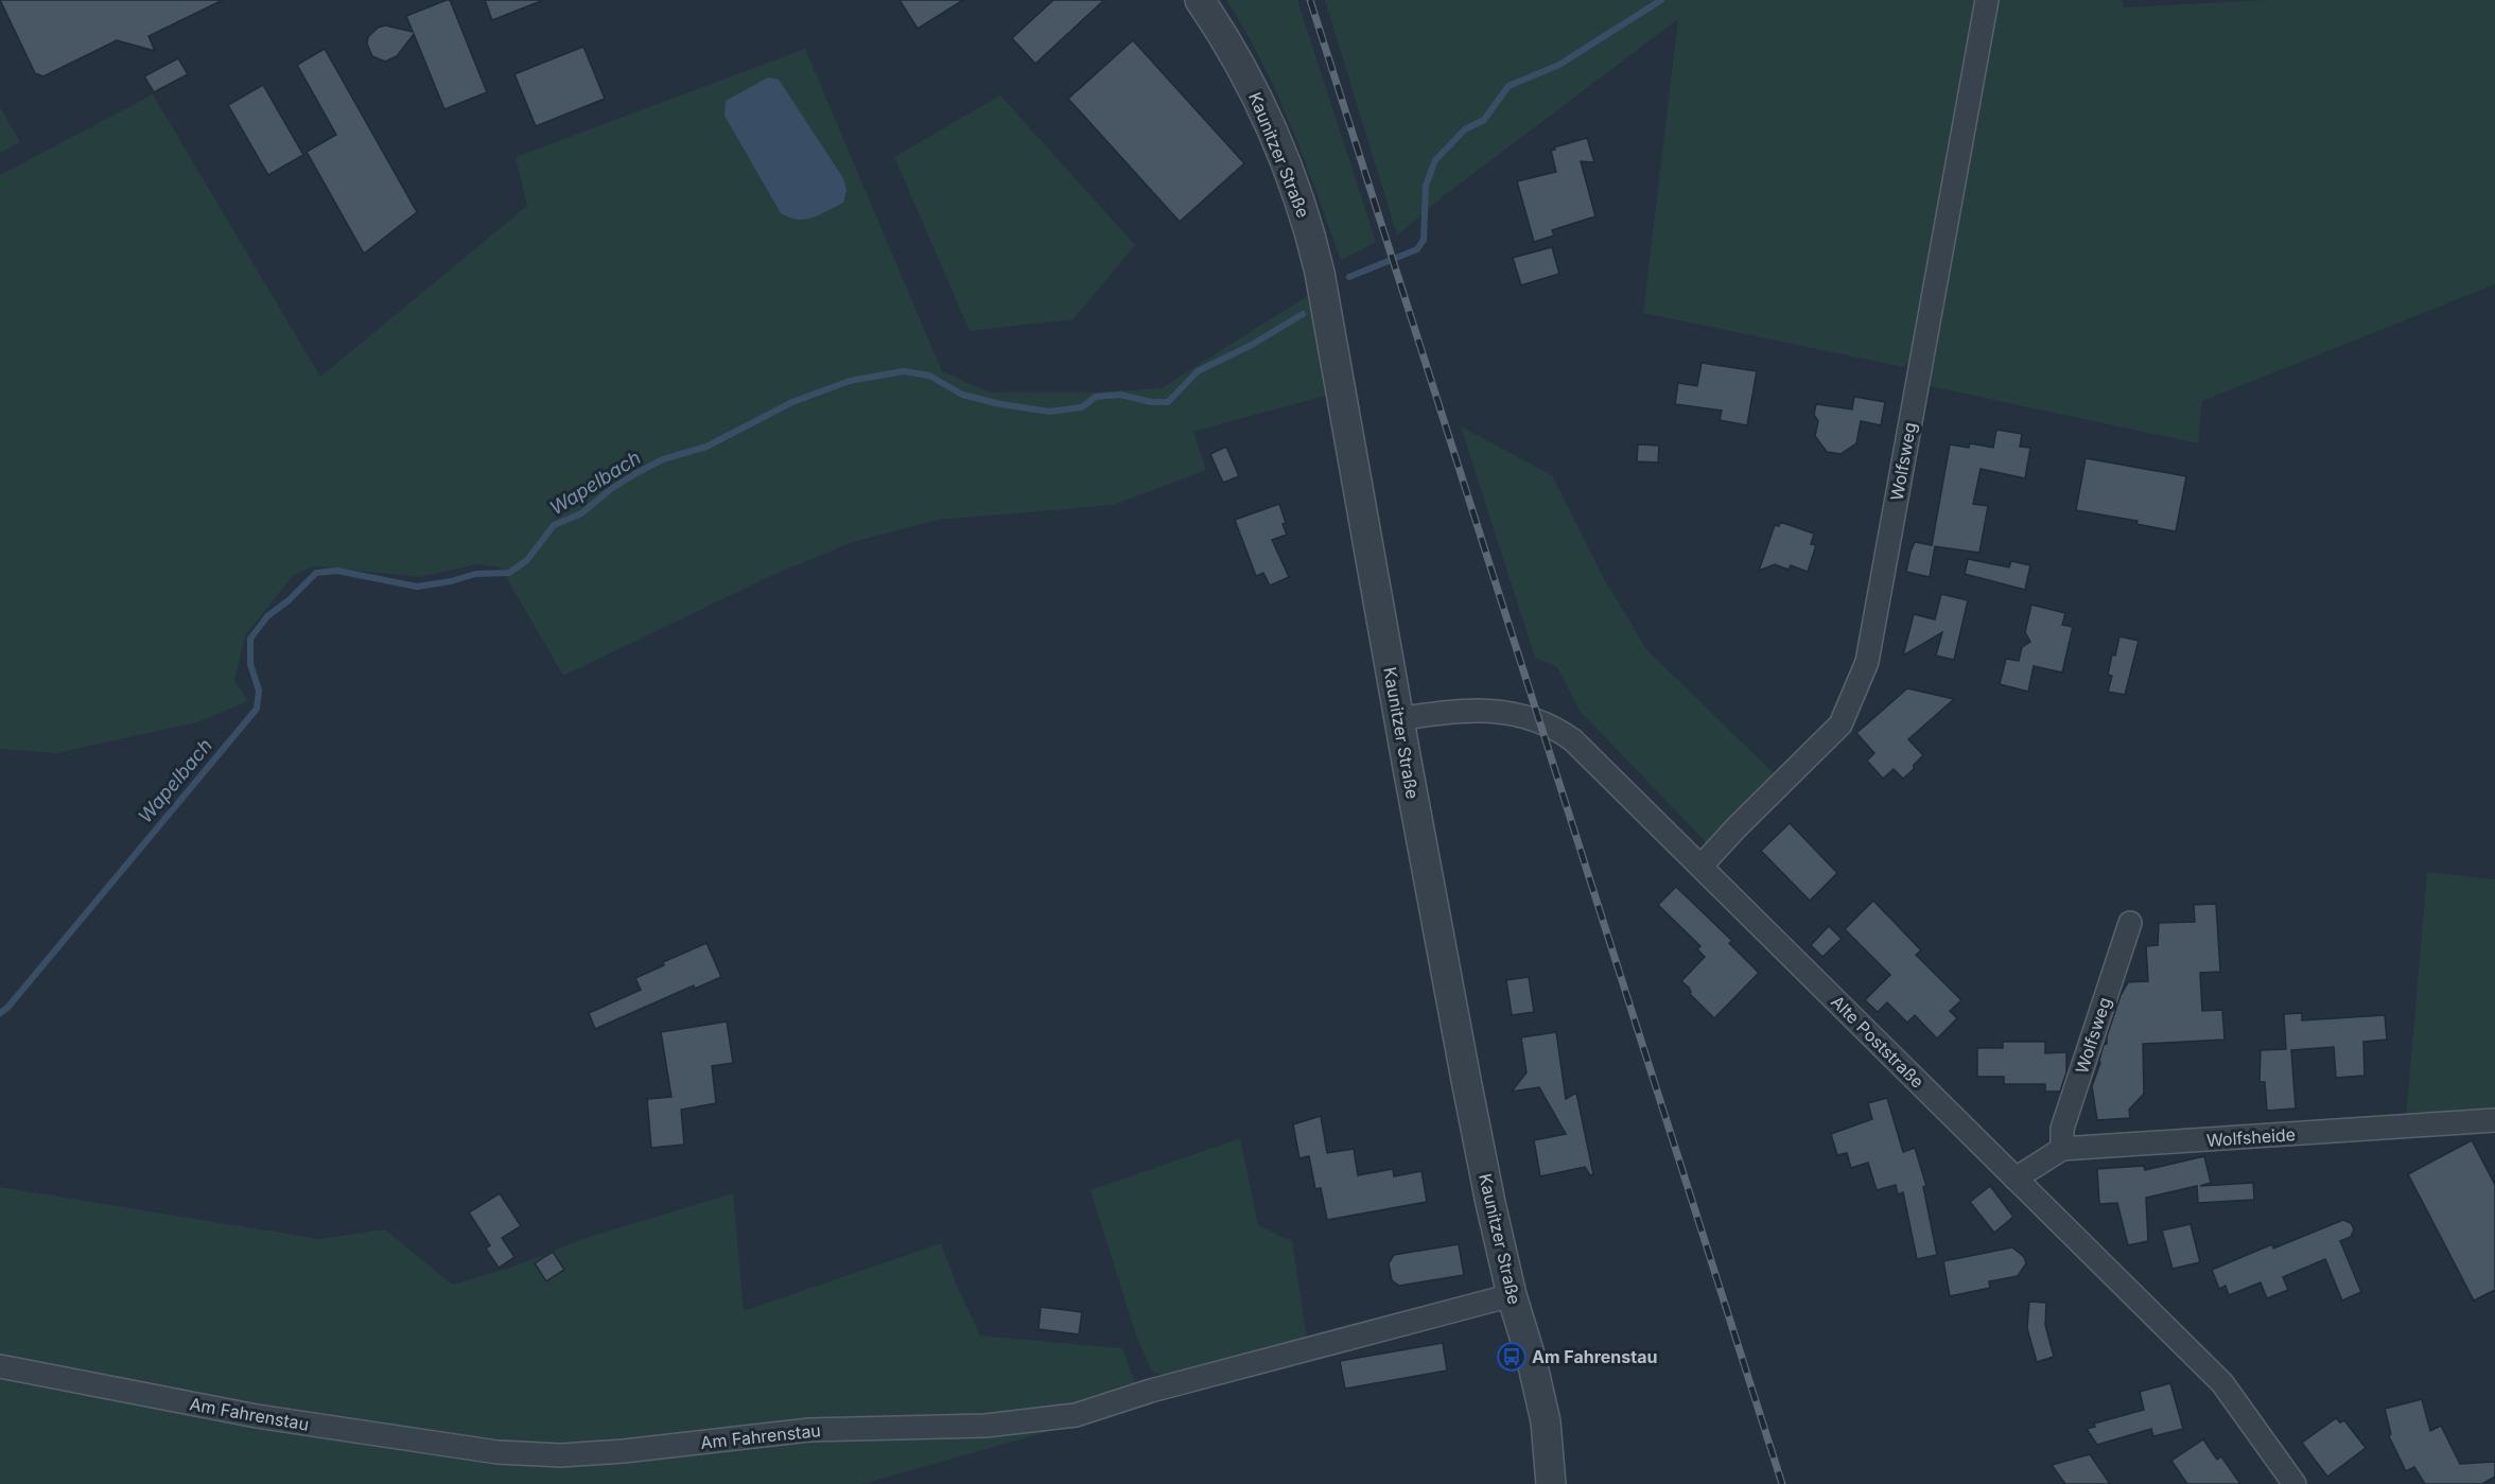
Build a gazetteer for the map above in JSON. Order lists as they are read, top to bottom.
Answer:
{
  "streets": {
    "street": [
      "Kaunitzer Straße",
      "Wolfsweg",
      "Alte Poststraße",
      "Wolfsheide",
      "Am Fahrenstau"
    ]
  },
  "crossings": [
    ["Kaunitzer Straße", "Alte Poststraße"],
    ["Kaunitzer Straße", "Am Fahrenstau"],
    ["Wolfsweg", "Alte Poststraße"],
    ["Wolfsweg", "Wolfsheide"],
    ["Alte Poststraße", "Wolfsheide"]
  ],
  "water": ["Wapelbach"],
  "places": {
    "bus stop": ["Am Fahrenstau"]
  }
}
